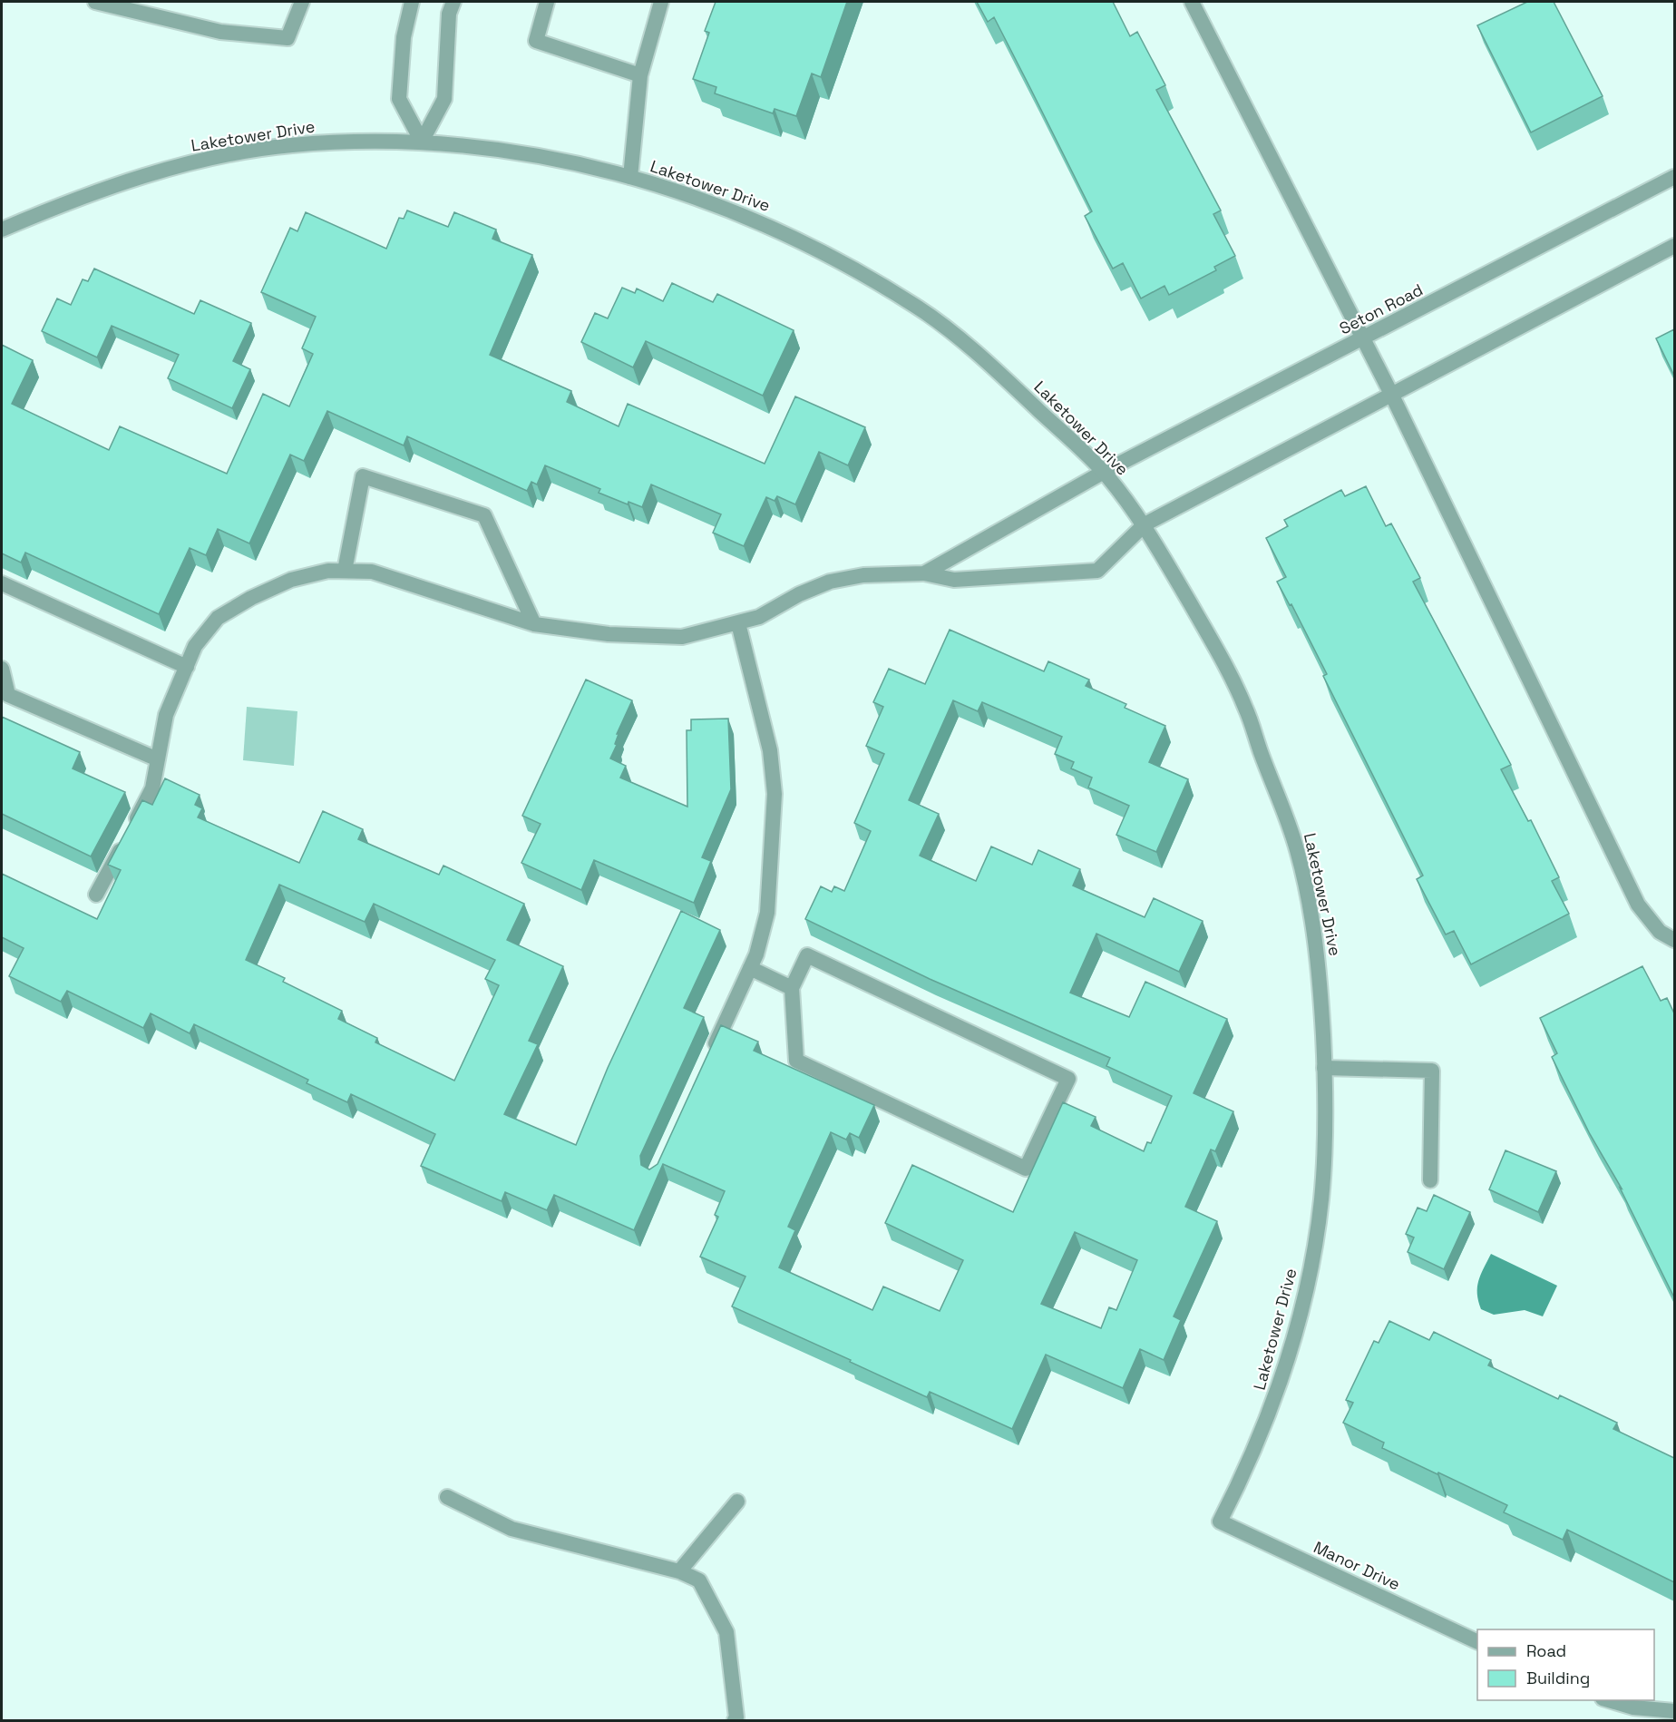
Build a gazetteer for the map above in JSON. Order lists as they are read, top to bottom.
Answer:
{
  "streets": {
    "street": ["Laketower Drive", "Seton Road", "Manor Drive"]
  },
  "crossings": [
    ["Laketower Drive", "Seton Road"],
    ["Laketower Drive", "Manor Drive"]
  ],
  "legend": ["Road", "Building"]
}
